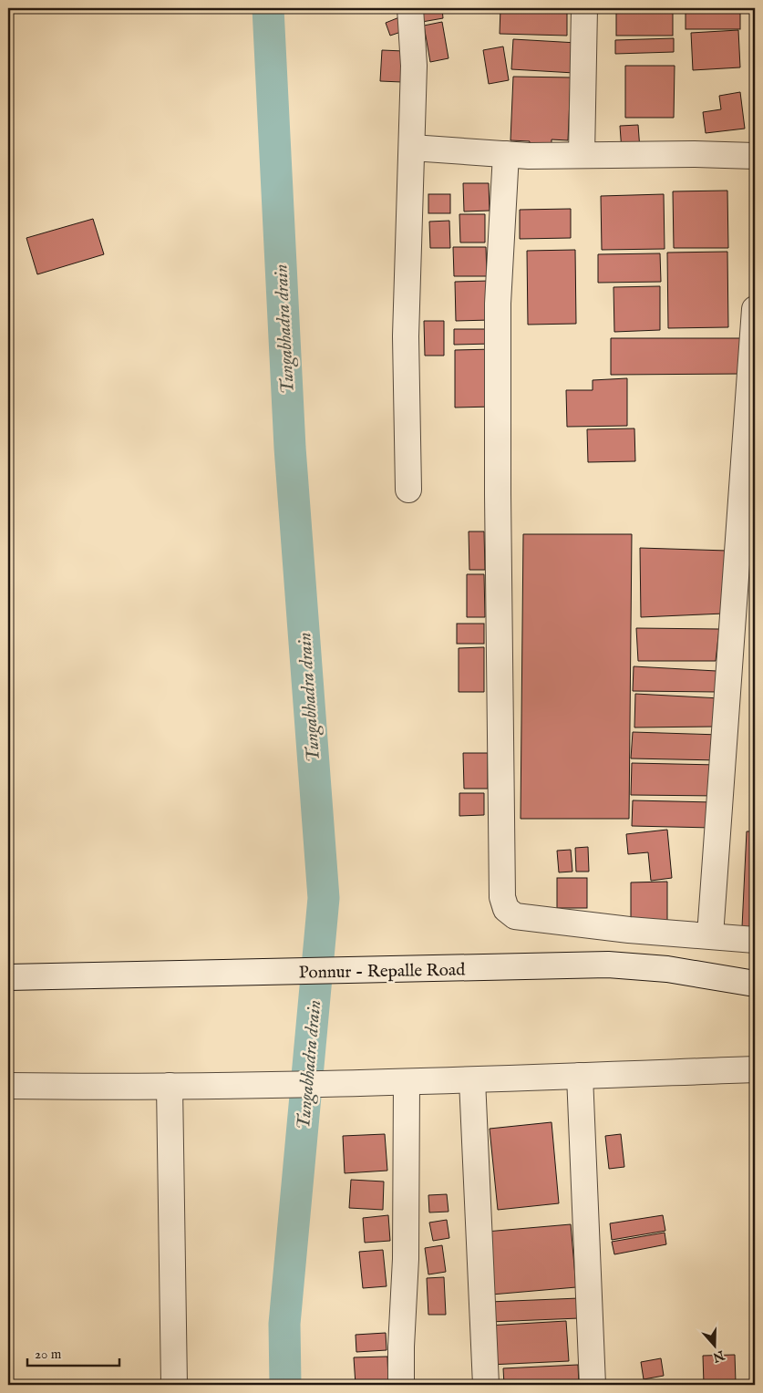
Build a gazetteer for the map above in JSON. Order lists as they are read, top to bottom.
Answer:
{
  "streets": {
    "street": ["Ponnur - Repalle Road"]
  },
  "water": ["Tungabhadra drain"],
  "scale_bar": "20 m",
  "north": "bottom"
}
